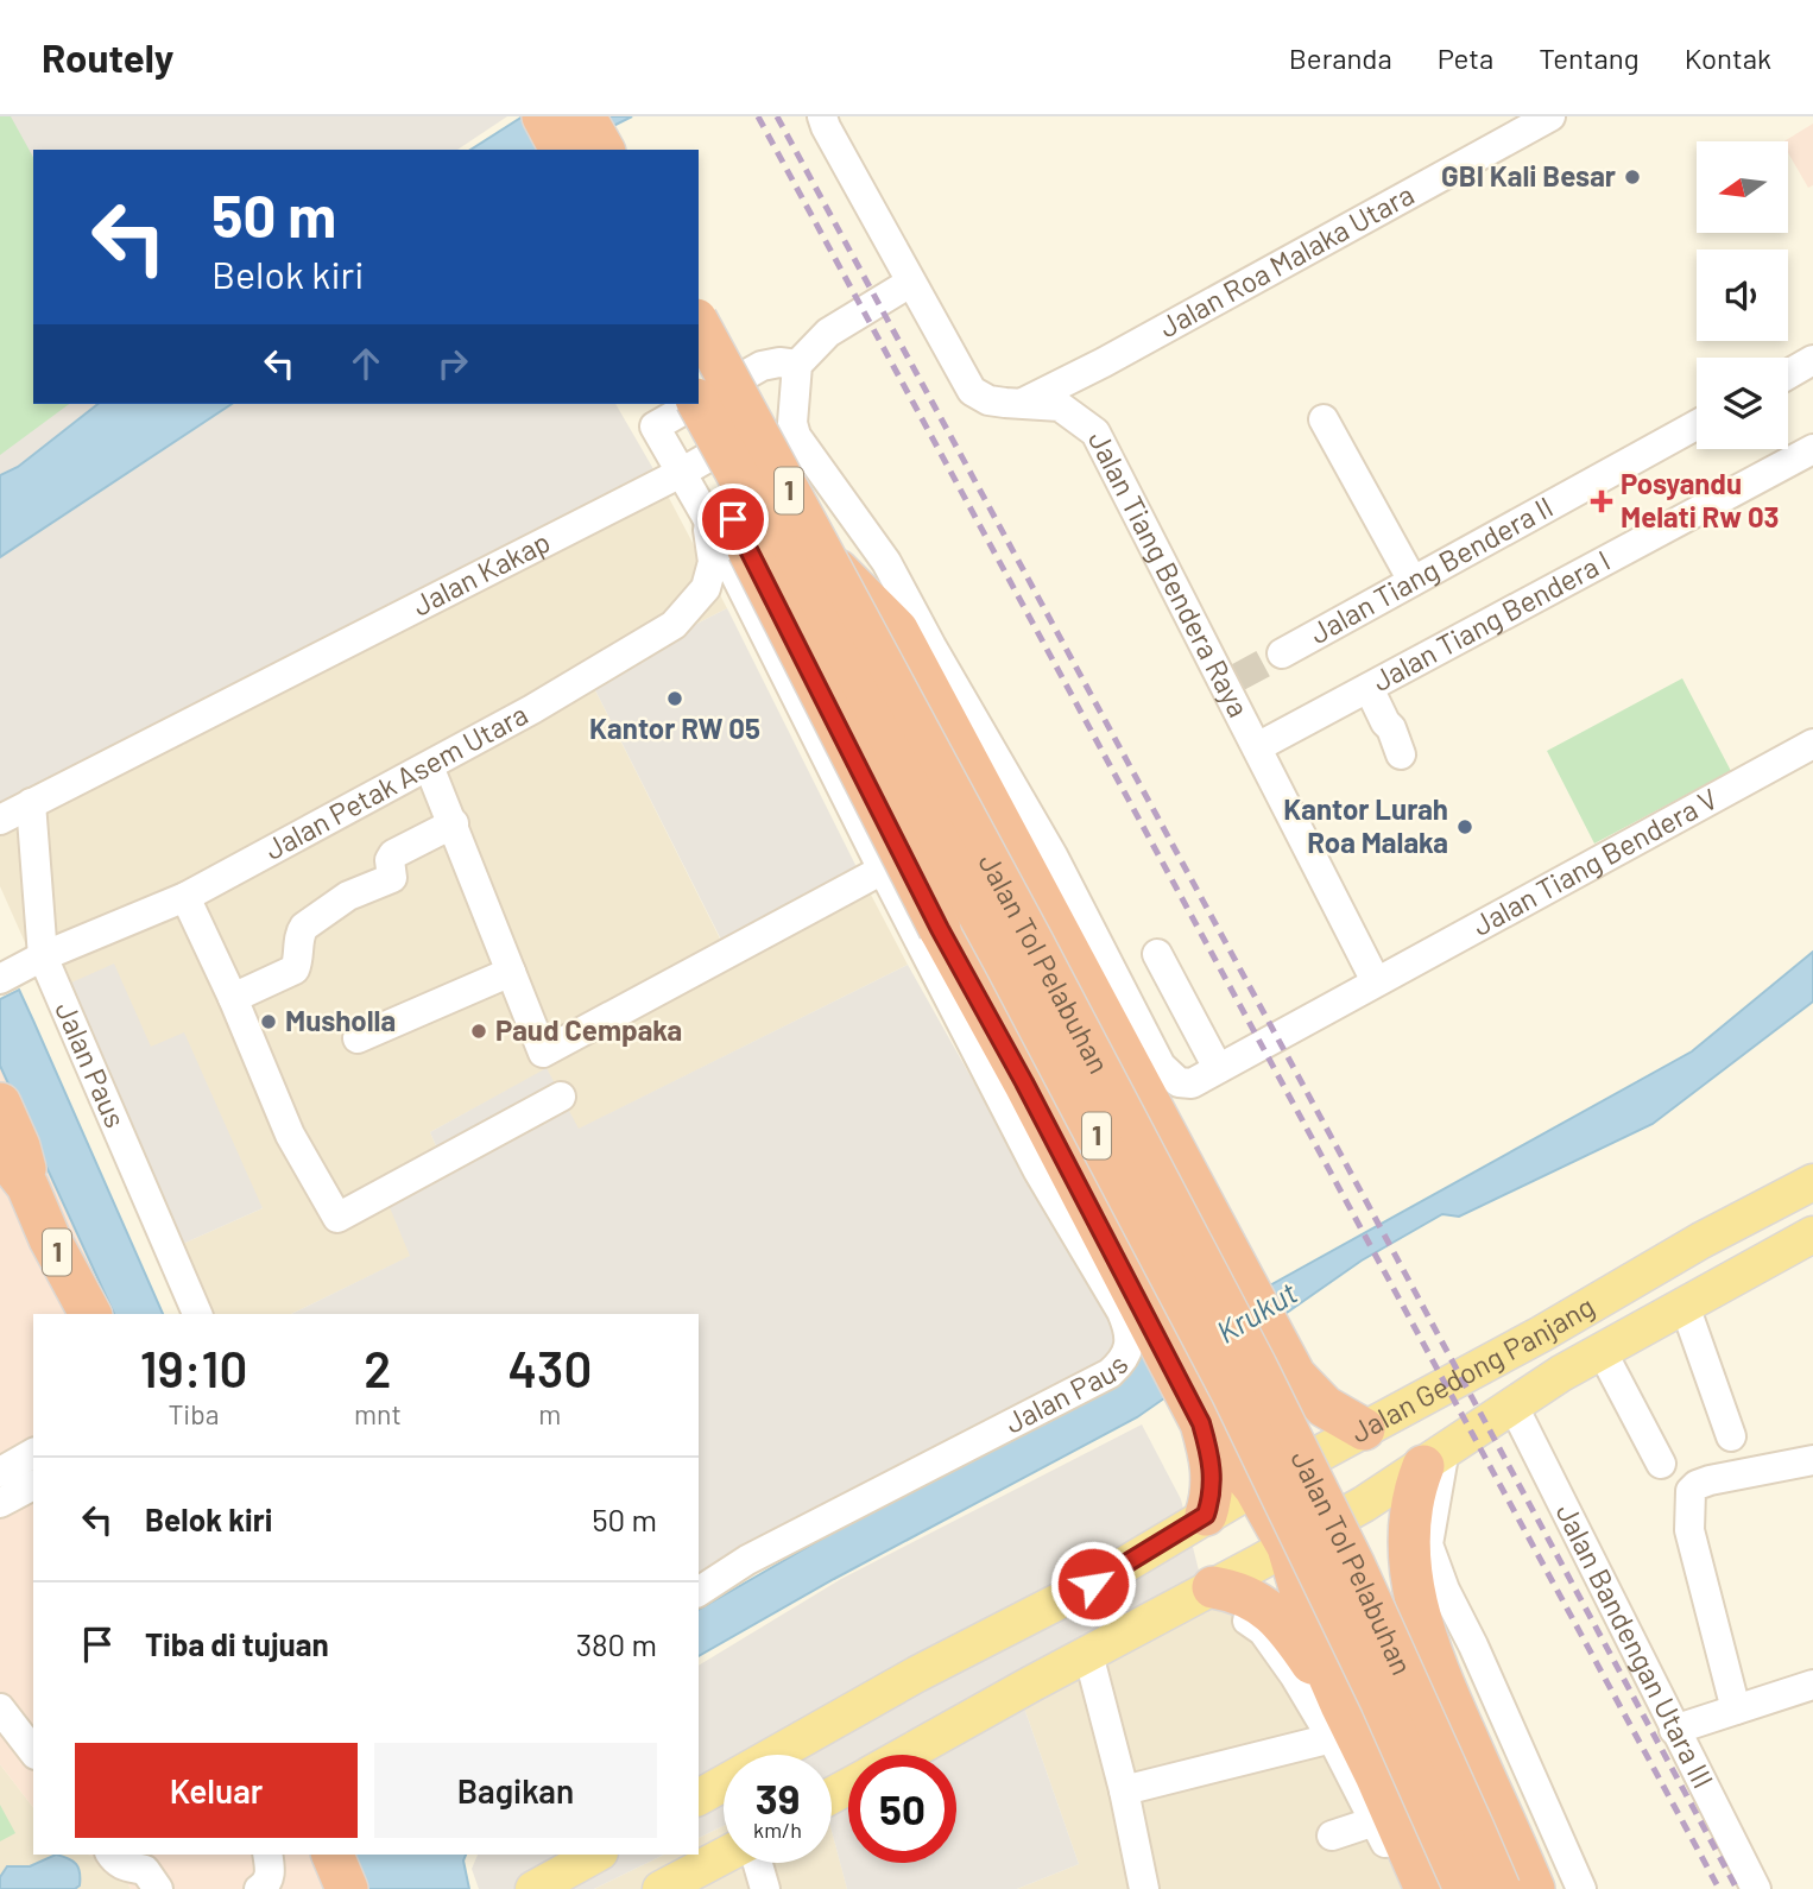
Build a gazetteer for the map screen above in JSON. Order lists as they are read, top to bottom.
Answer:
{
  "streets": {
    "highway": ["1", "Jalan Tol Pelabuhan"],
    "main road": ["Jalan Gedong Panjang"],
    "street": [
      "Jalan Roa Malaka Utara",
      "Jalan Tiang Bendera II",
      "Jalan Kakap",
      "Jalan Tiang Bendera Raya",
      "Jalan Tiang Bendera I",
      "Jalan Petak Asem Utara",
      "Jalan Tiang Bendera V",
      "Jalan Paus",
      "Jalan Bandengan Utara III"
    ]
  },
  "crossings": [
    ["Jalan Roa Malaka Utara", "Jalan Tiang Bendera Raya"],
    ["Jalan Kakap", "Jalan Petak Asem Utara"],
    ["Jalan Kakap", "Jalan Tiang Bendera V"],
    ["Jalan Kakap", "Jalan Paus"],
    ["Jalan Tiang Bendera Raya", "Jalan Tiang Bendera I"],
    ["Jalan Tiang Bendera Raya", "Jalan Tiang Bendera V"],
    ["Jalan Petak Asem Utara", "Jalan Paus"],
    ["Jalan Gedong Panjang", "Jalan Bandengan Utara III"]
  ],
  "water": ["Krukut"],
  "places": {
    "other": [
      "GBI Kali Besar",
      "Kantor RW 05",
      "Kantor Lurah Roa Malaka",
      "Musholla",
      "Paud Cempaka"
    ],
    "health": ["Posyandu Melati Rw 03"]
  },
  "north": "left",
  "page": {
    "header": "Routely",
    "nav": [
      "Beranda",
      "Peta",
      "Tentang",
      "Kontak"
    ],
    "turn": ["50 m", "Belok kiri"],
    "eta": [
      "19:10",
      "Tiba",
      "2",
      "mnt",
      "430",
      "m"
    ],
    "list": [
      {
        "name": "Belok kiri",
        "value": "50 m"
      },
      {
        "name": "Tiba di tujuan",
        "value": "380 m"
      }
    ],
    "buttons": ["Keluar", "Bagikan"],
    "speed": "39 km/h",
    "limit": "50"
  }
}
